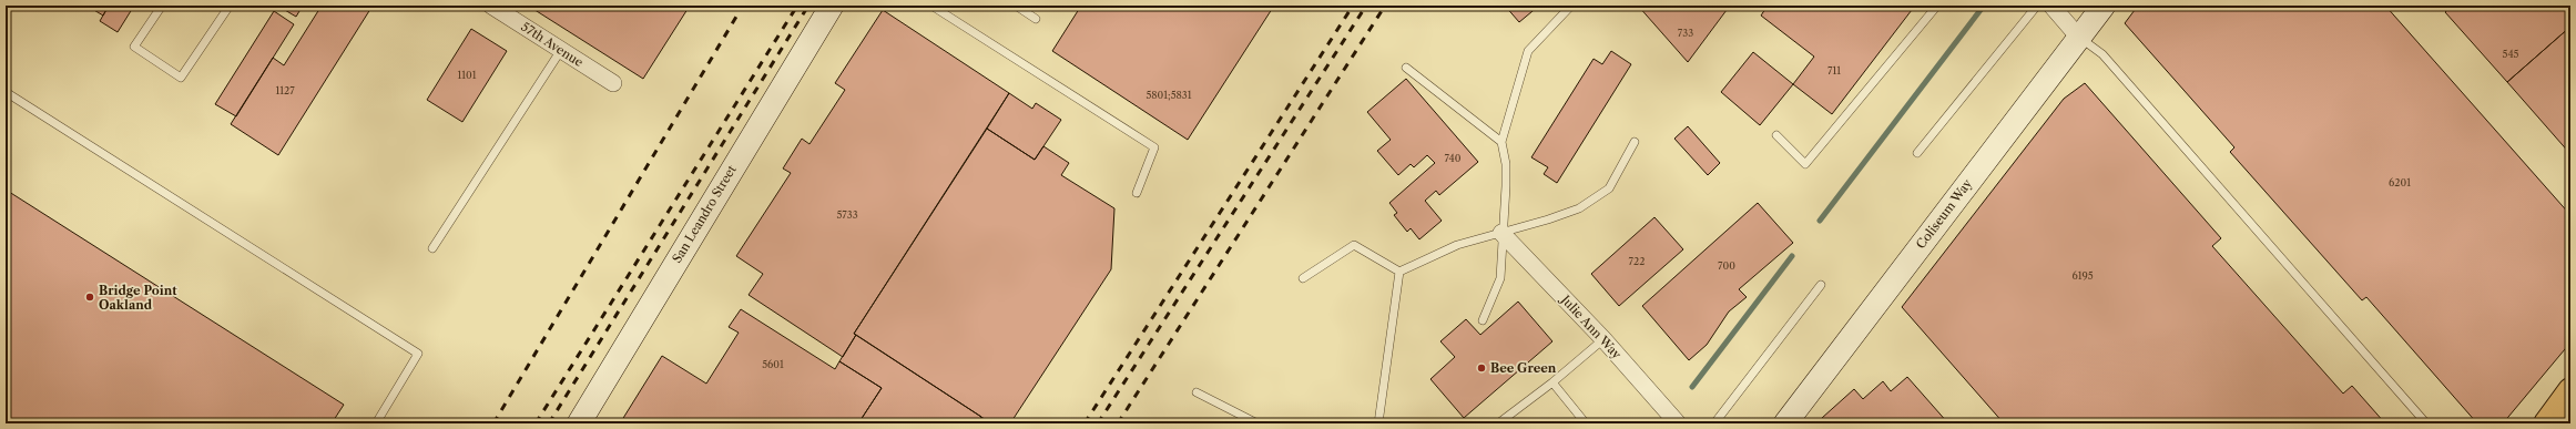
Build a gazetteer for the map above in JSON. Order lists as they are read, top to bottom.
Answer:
{
  "streets": {
    "street": [
      "57th Avenue",
      "San Leandro Street",
      "Coliseum Way",
      "Julie Ann Way"
    ]
  },
  "places": ["Bridge Point Oakland", "Bee Green"],
  "house_numbers": [
    "733",
    "545",
    "711",
    "1101",
    "1127",
    "5801;5831",
    "740",
    "6201",
    "5733",
    "722",
    "700",
    "6195",
    "5601"
  ]
}
